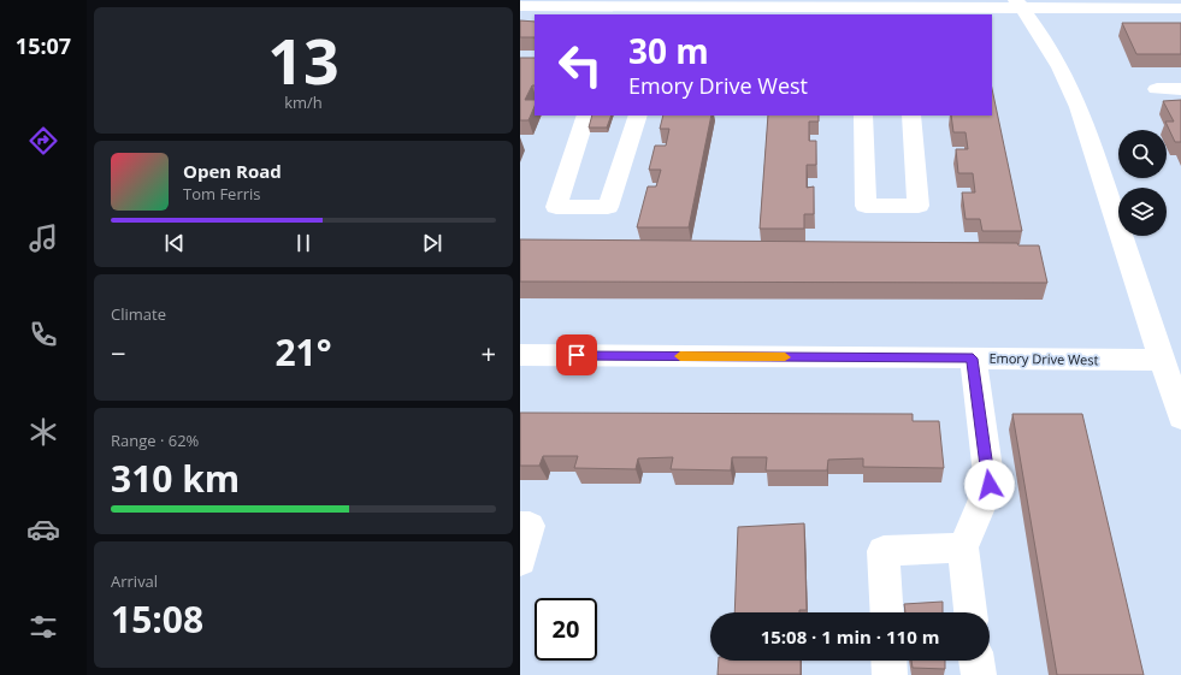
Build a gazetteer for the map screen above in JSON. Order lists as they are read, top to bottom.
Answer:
{
  "streets": {
    "street": ["Emory Drive West"]
  },
  "page": {
    "tabs": "15:07",
    "tile": [
      ["13", "km/h"],
      "Climate",
      ["Range · 62%", "310 km"],
      ["Arrival", "15:08"]
    ],
    "turn": ["30 m", "Emory Drive West"],
    "song": ["Open Road", "Tom Ferris"],
    "heat": ["−", "21°", "+"],
    "limit": "20",
    "trip": "15:08 · 1 min · 110 m"
  }
}
